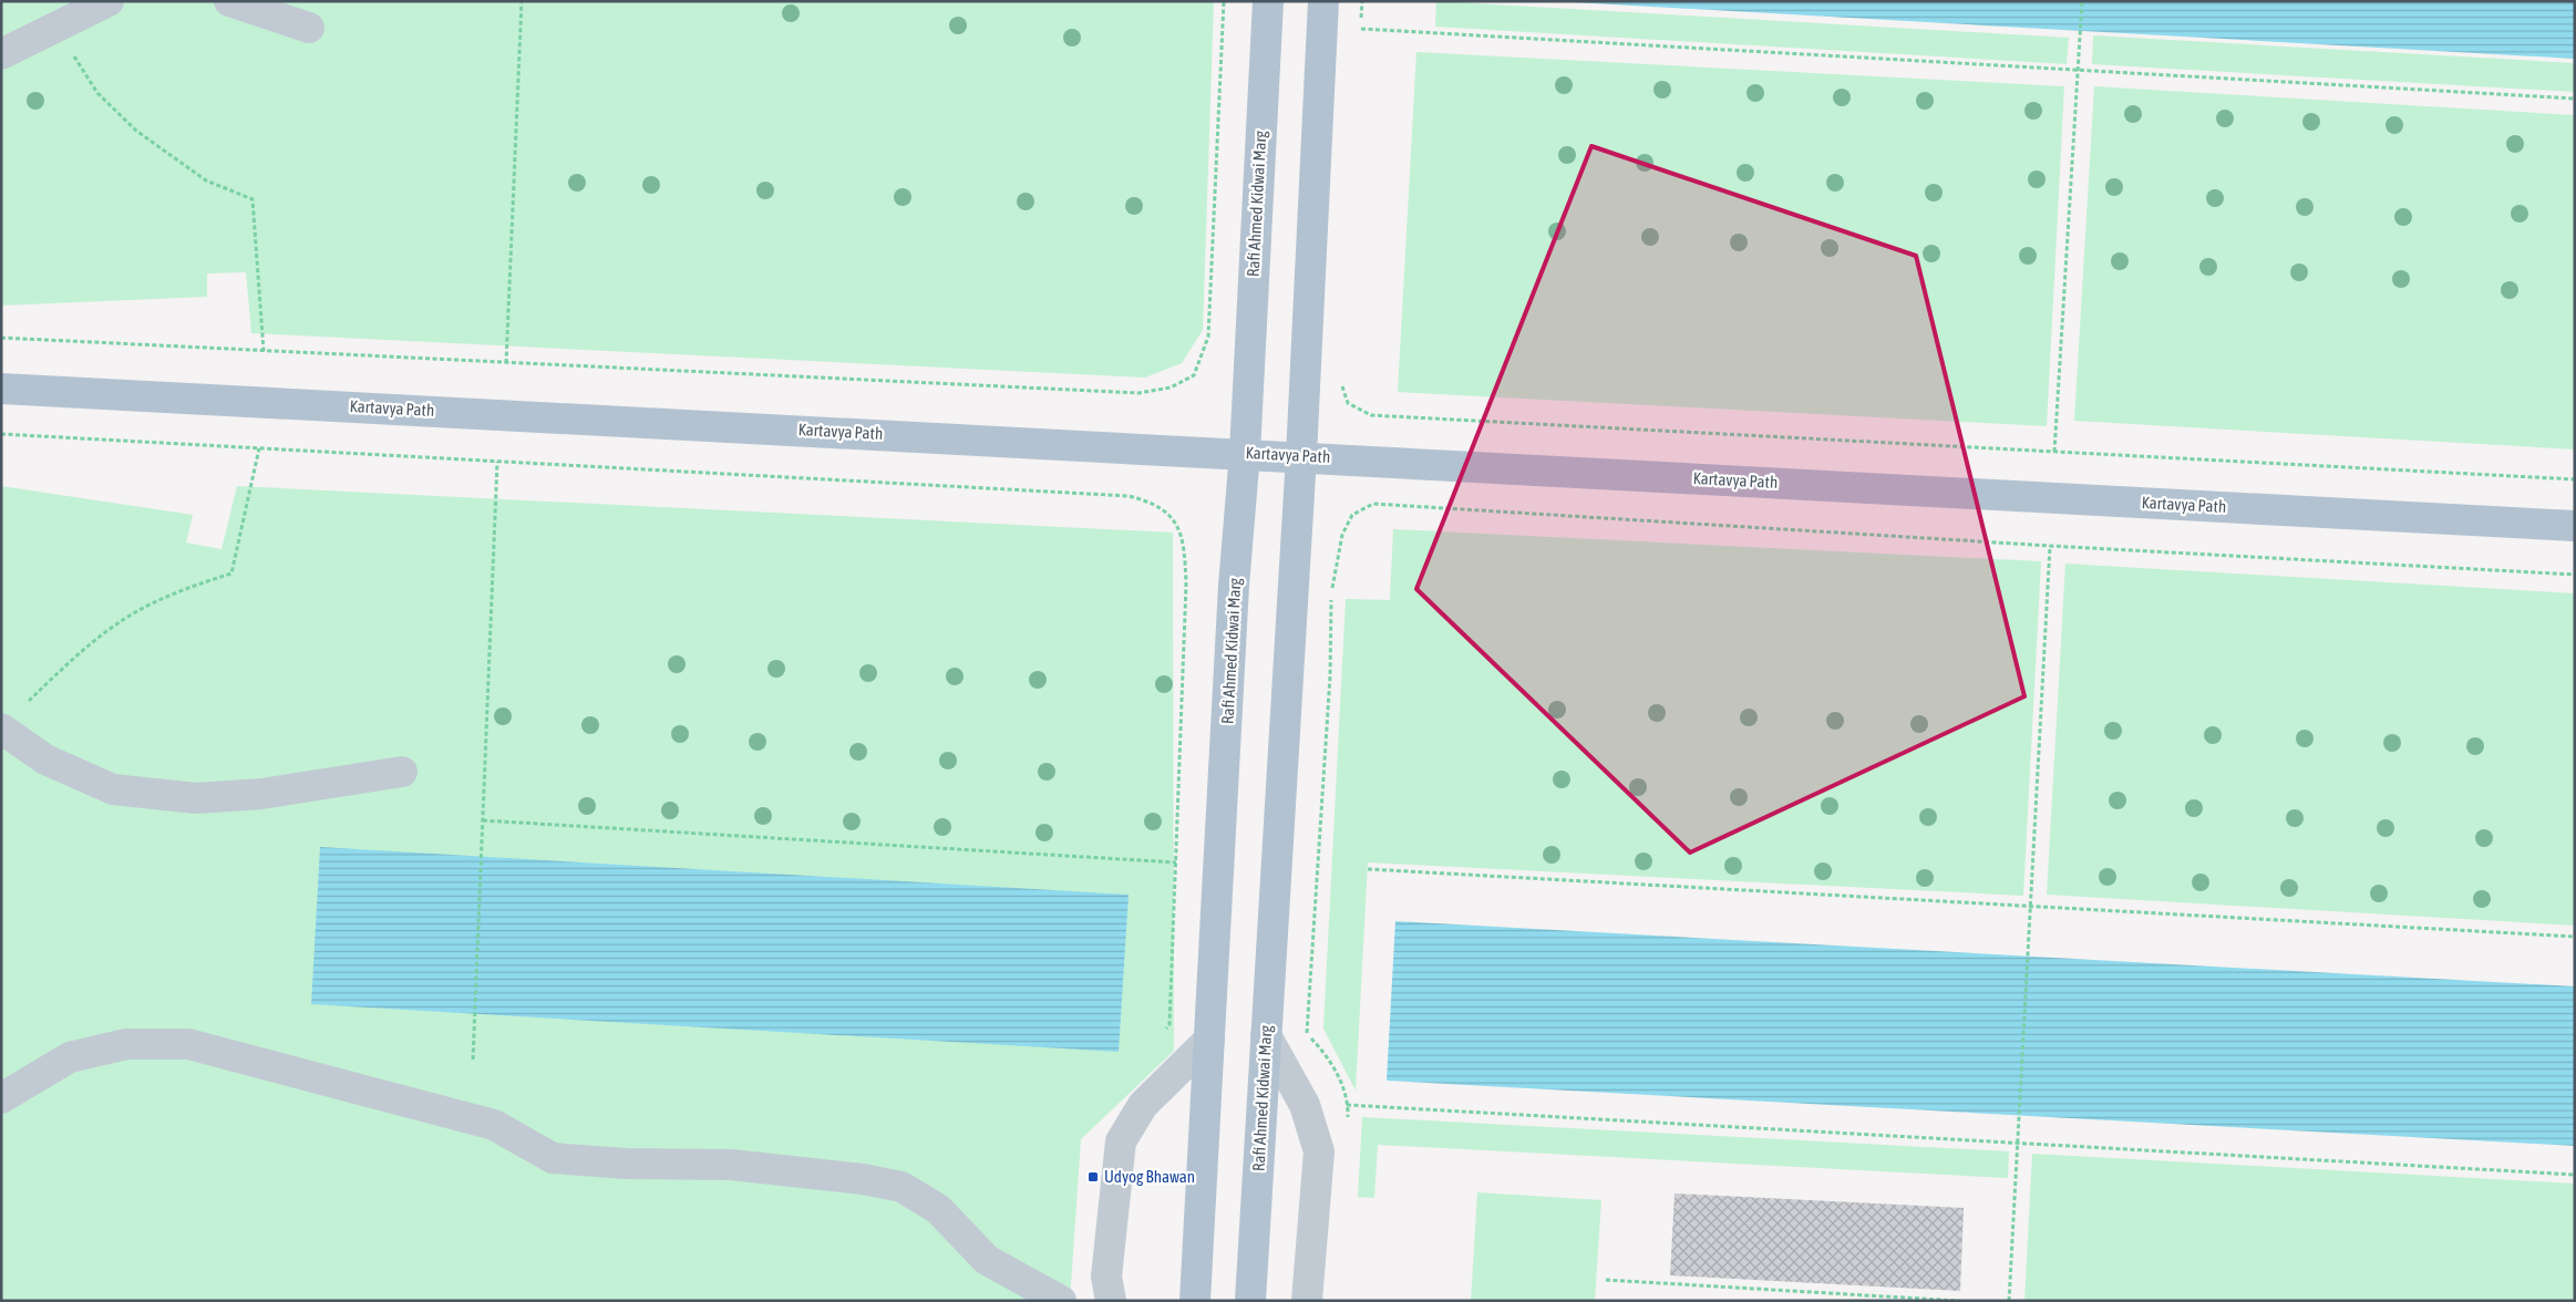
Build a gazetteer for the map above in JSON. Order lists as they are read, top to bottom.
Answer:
{
  "streets": {
    "main road": ["Rafi Ahmed Kidwai Marg", "Kartavya Path"]
  },
  "crossings": [
    ["Rafi Ahmed Kidwai Marg", "Kartavya Path"]
  ],
  "places": {
    "transit": ["Udyog Bhawan"]
  }
}
